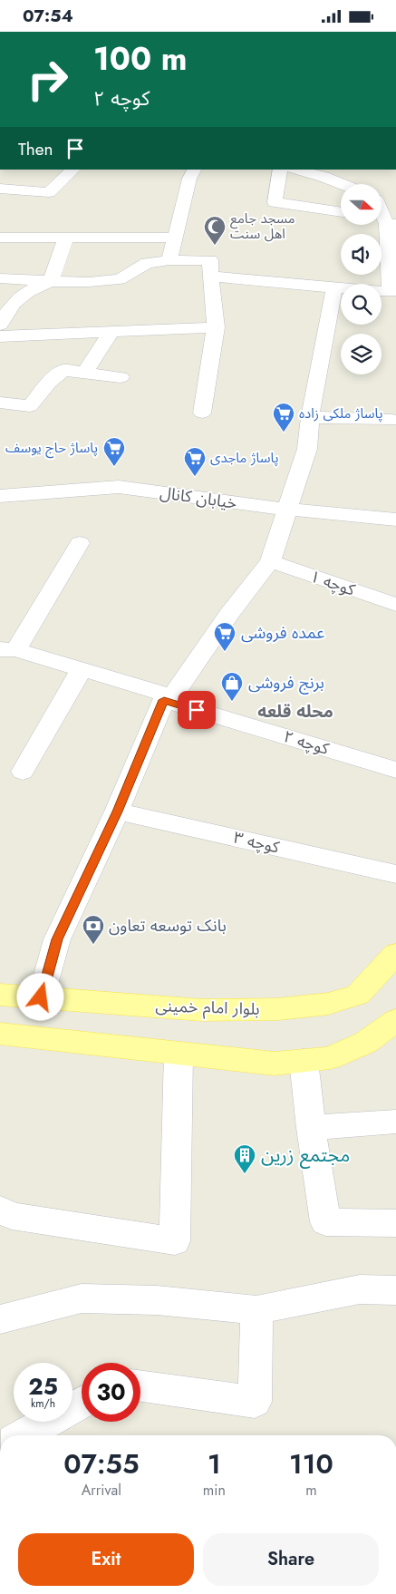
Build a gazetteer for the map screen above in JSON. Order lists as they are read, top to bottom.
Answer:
{
  "streets": {
    "main road": ["بلوار امام خمینی"],
    "street": [
      "خیابان کانال",
      "کوچه ۱",
      "کوچه ۲",
      "کوچه ۳"
    ]
  },
  "districts": ["محله قلعه"],
  "places": {
    "mosque": ["مسجد جامع اهل سنت"],
    "supermarket": [
      "پاساژ ملکی زاده",
      "پاساژ حاج یوسف",
      "پاساژ ماجدی",
      "عمده فروشی"
    ],
    "shop": ["برنج فروشی"],
    "bank": ["بانک توسعه تعاون"],
    "building": ["مجتمع زرین"]
  },
  "north": "right",
  "page": {
    "status": "07:54",
    "turn": ["100 m", "کوچه ۲"],
    "then": "Then",
    "speed": "25 km/h",
    "limit": "30",
    "eta": [
      "07:55",
      "Arrival",
      "1",
      "min",
      "110",
      "m"
    ],
    "buttons": ["Exit", "Share"]
  }
}
